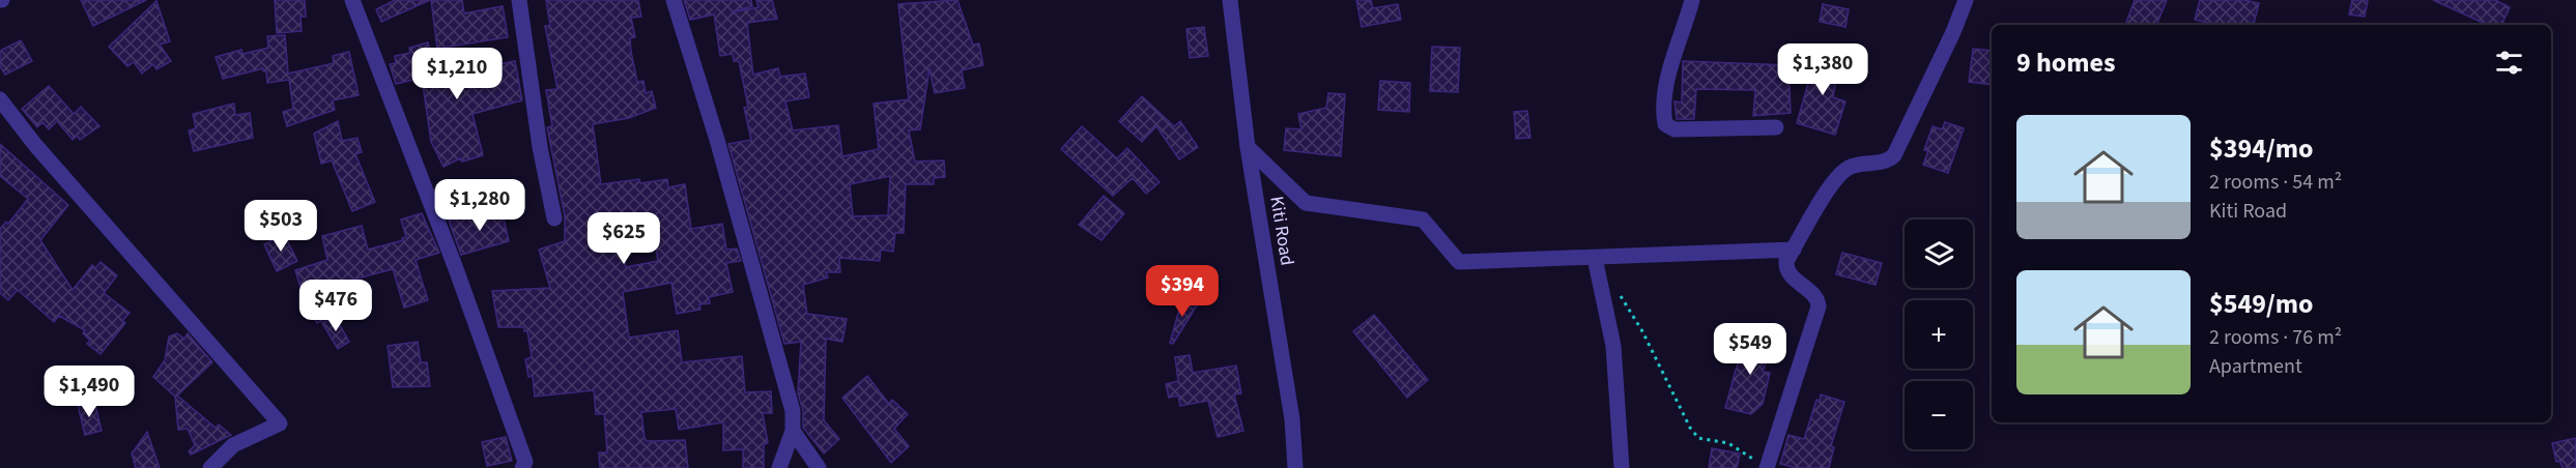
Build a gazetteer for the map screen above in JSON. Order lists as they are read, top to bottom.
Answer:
{
  "streets": {
    "street": ["Kiti Road"]
  },
  "page": {
    "heading": "9 homes",
    "price": [
      "$1,380",
      "$1,210",
      "$1,280",
      "$503",
      "$625",
      "$394",
      "$476",
      "$549",
      "$1,490"
    ],
    "list": [
      {
        "name": "$394/mo",
        "note": "2 rooms · 54 m² · Kiti Road"
      },
      {
        "name": "$549/mo",
        "note": "2 rooms · 76 m² · Apartment"
      }
    ],
    "map_buttons": ["+", "−"]
  }
}
